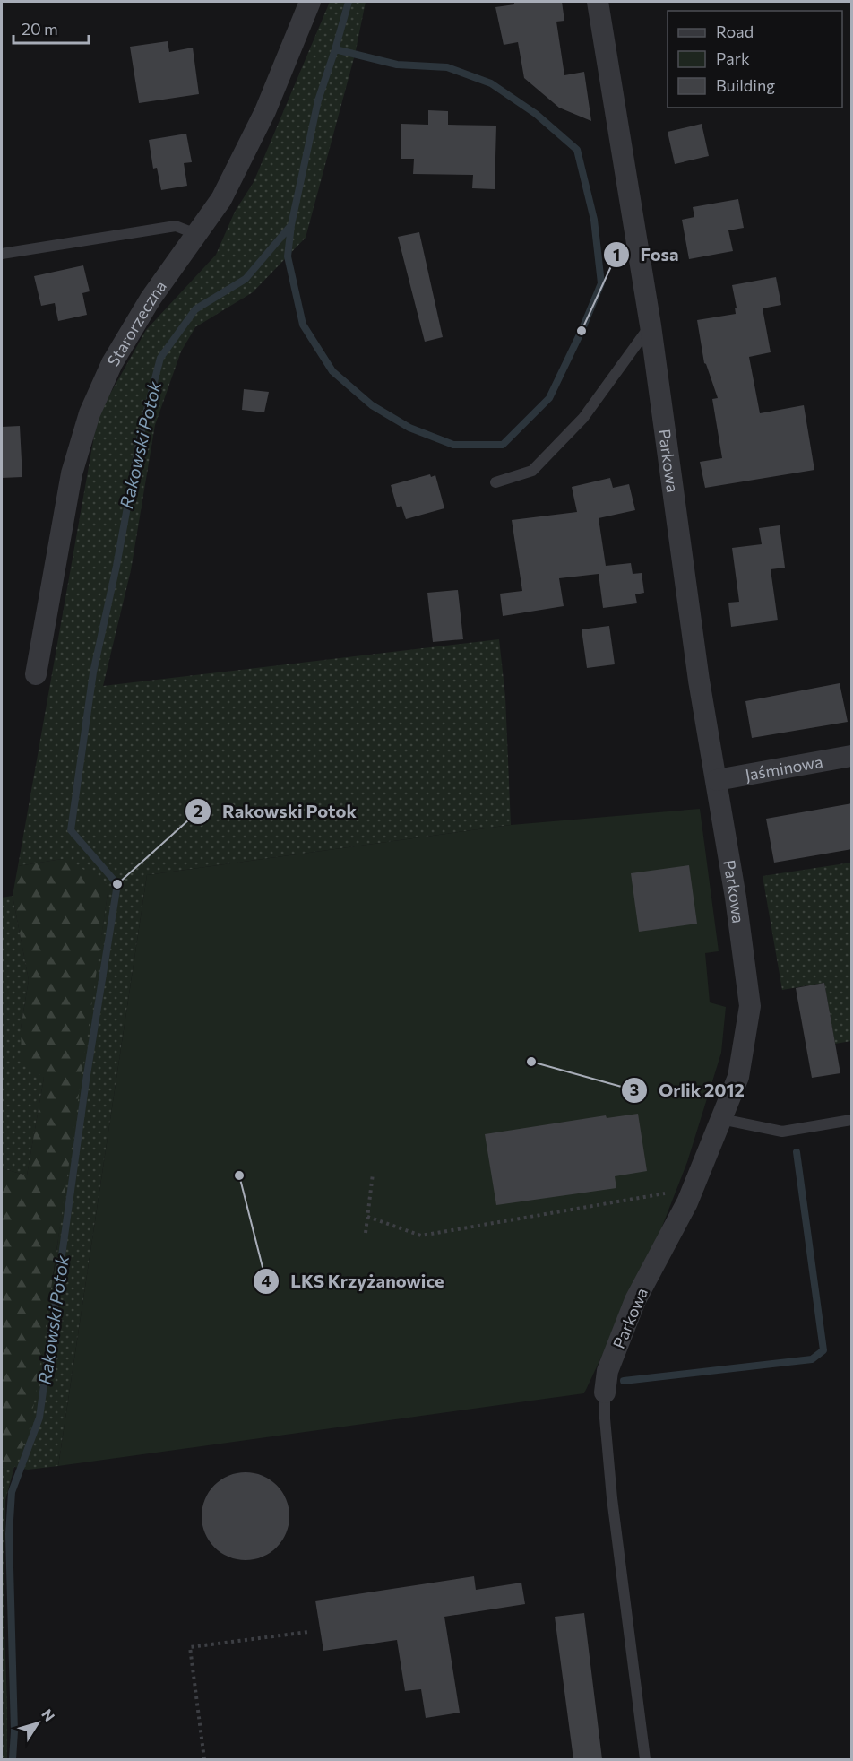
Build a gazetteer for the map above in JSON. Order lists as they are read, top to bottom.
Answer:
{
  "streets": {
    "street": ["Starorzeczna", "Parkowa", "Jaśminowa"]
  },
  "crossings": [
    ["Parkowa", "Jaśminowa"]
  ],
  "water": ["Rakowski Potok"],
  "places": [
    "Fosa",
    "Rakowski Potok",
    "Orlik 2012",
    "LKS Krzyżanowice"
  ],
  "legend": ["Road", "Park", "Building"],
  "scale_bar": "20 m",
  "north": "top right"
}
